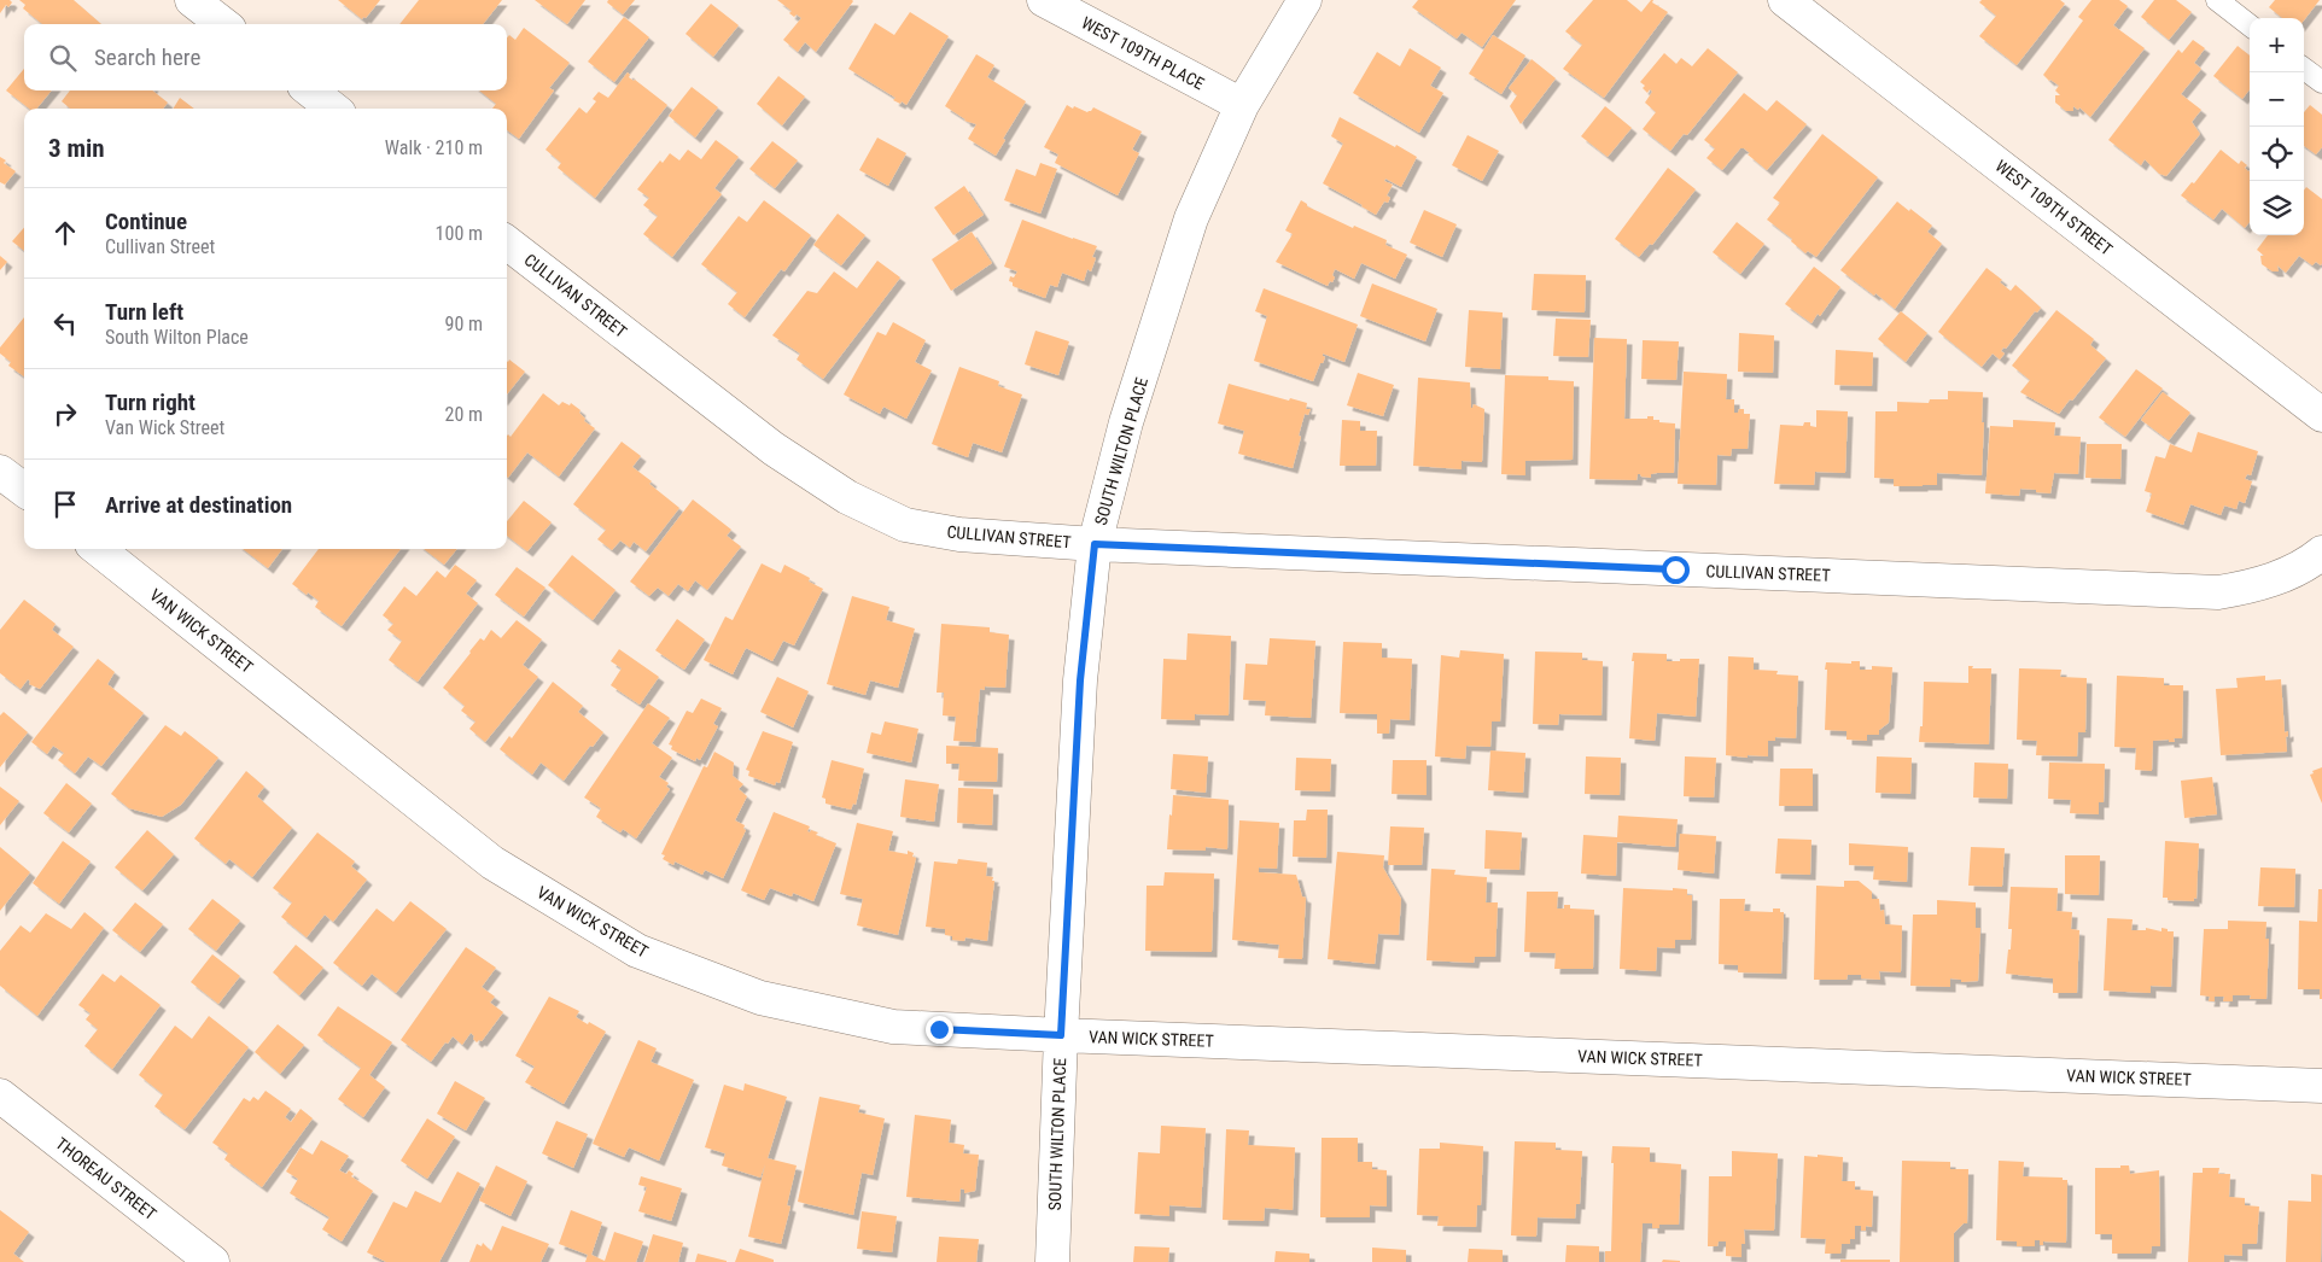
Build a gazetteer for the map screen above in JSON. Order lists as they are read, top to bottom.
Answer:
{
  "streets": {
    "street": [
      "WEST 109TH PLACE",
      "WEST 109TH STREET",
      "CULLIVAN STREET",
      "SOUTH WILTON PLACE",
      "VAN WICK STREET",
      "THOREAU STREET"
    ]
  },
  "crossings": [
    ["WEST 109TH PLACE", "SOUTH WILTON PLACE"],
    ["CULLIVAN STREET", "SOUTH WILTON PLACE"],
    ["SOUTH WILTON PLACE", "VAN WICK STREET"]
  ],
  "page": {
    "map_buttons": ["+", "−"],
    "search": "Search here",
    "heading": ["3 min", "Walk · 210 m"],
    "list": [
      ["Continue", "Cullivan Street", "100 m"],
      ["Turn left", "South Wilton Place", "90 m"],
      ["Turn right", "Van Wick Street", "20 m"],
      "Arrive at destination"
    ]
  }
}
